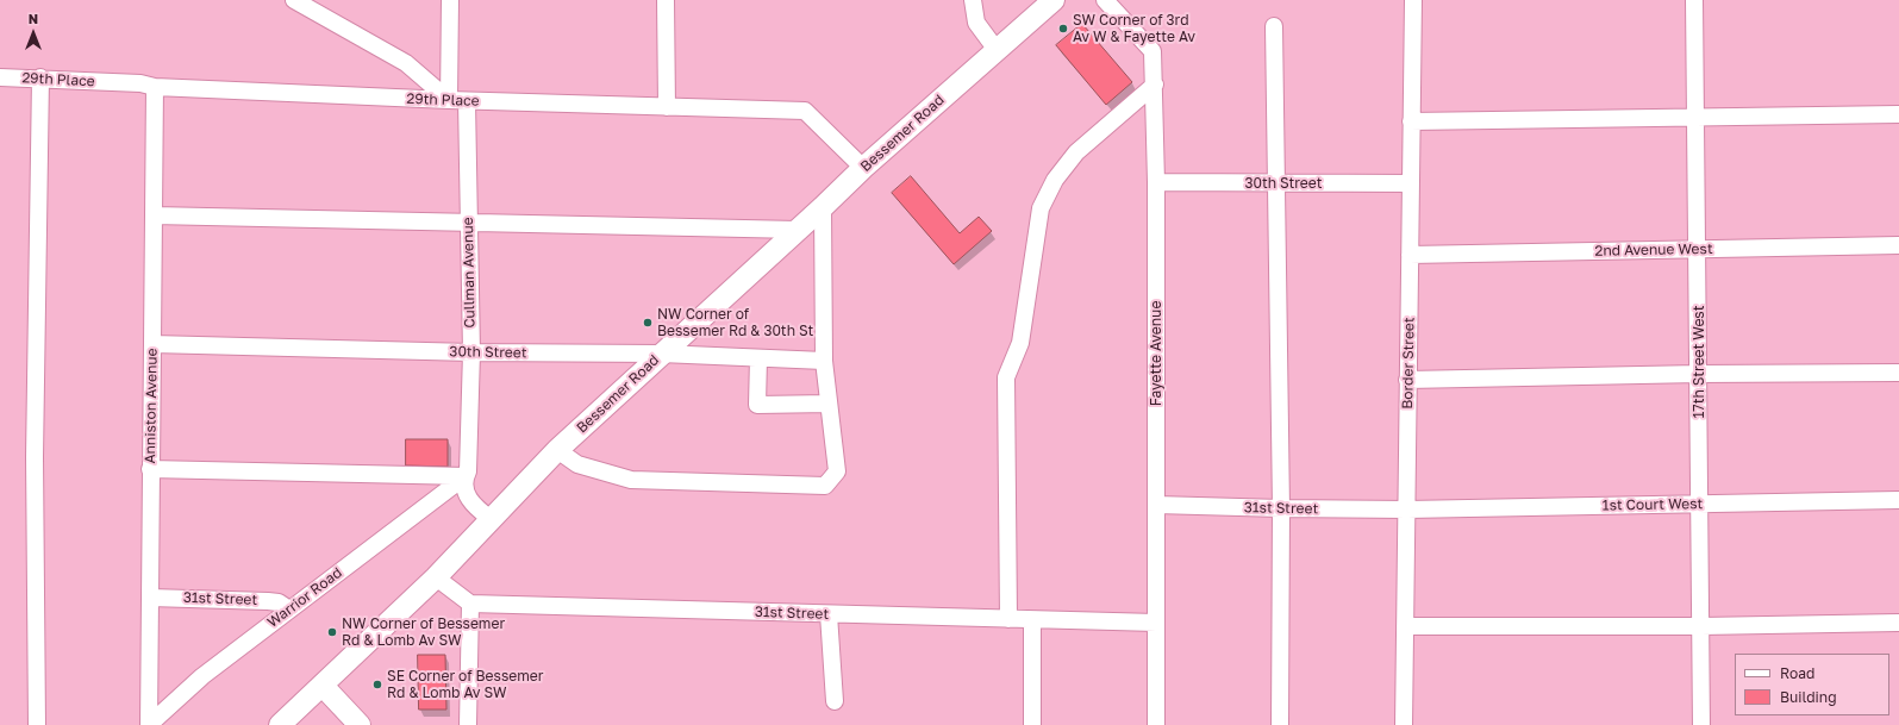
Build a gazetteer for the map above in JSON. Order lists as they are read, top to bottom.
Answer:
{
  "streets": {
    "main road": ["Bessemer Road"],
    "street": [
      "29th Place",
      "30th Street",
      "2nd Avenue West",
      "Cullman Avenue",
      "Fayette Avenue",
      "17th Street West",
      "Border Street",
      "Anniston Avenue",
      "1st Court West",
      "31st Street",
      "Warrior Road"
    ]
  },
  "crossings": [
    ["29th Place", "Bessemer Road"],
    ["29th Place", "Cullman Avenue"],
    ["29th Place", "Anniston Avenue"],
    ["Bessemer Road", "30th Street"],
    ["Bessemer Road", "Cullman Avenue"],
    ["30th Street", "Cullman Avenue"],
    ["30th Street", "Fayette Avenue"],
    ["30th Street", "Border Street"],
    ["30th Street", "Anniston Avenue"],
    ["2nd Avenue West", "17th Street West"],
    ["2nd Avenue West", "Border Street"],
    ["Cullman Avenue", "Warrior Road"],
    ["Fayette Avenue", "31st Street"],
    ["17th Street West", "1st Court West"],
    ["Border Street", "1st Court West"],
    ["Border Street", "31st Street"],
    ["Anniston Avenue", "31st Street"],
    ["Anniston Avenue", "Warrior Road"],
    ["1st Court West", "31st Street"],
    ["31st Street", "Warrior Road"]
  ],
  "places": [
    "SW Corner of 3rd Av W & Fayette Av",
    "NW Corner of Bessemer Rd & 30th St",
    "NW Corner of Bessemer Rd & Lomb Av SW",
    "SE Corner of Bessemer Rd & Lomb Av SW"
  ],
  "legend": ["Road", "Building"],
  "north": "top"
}
